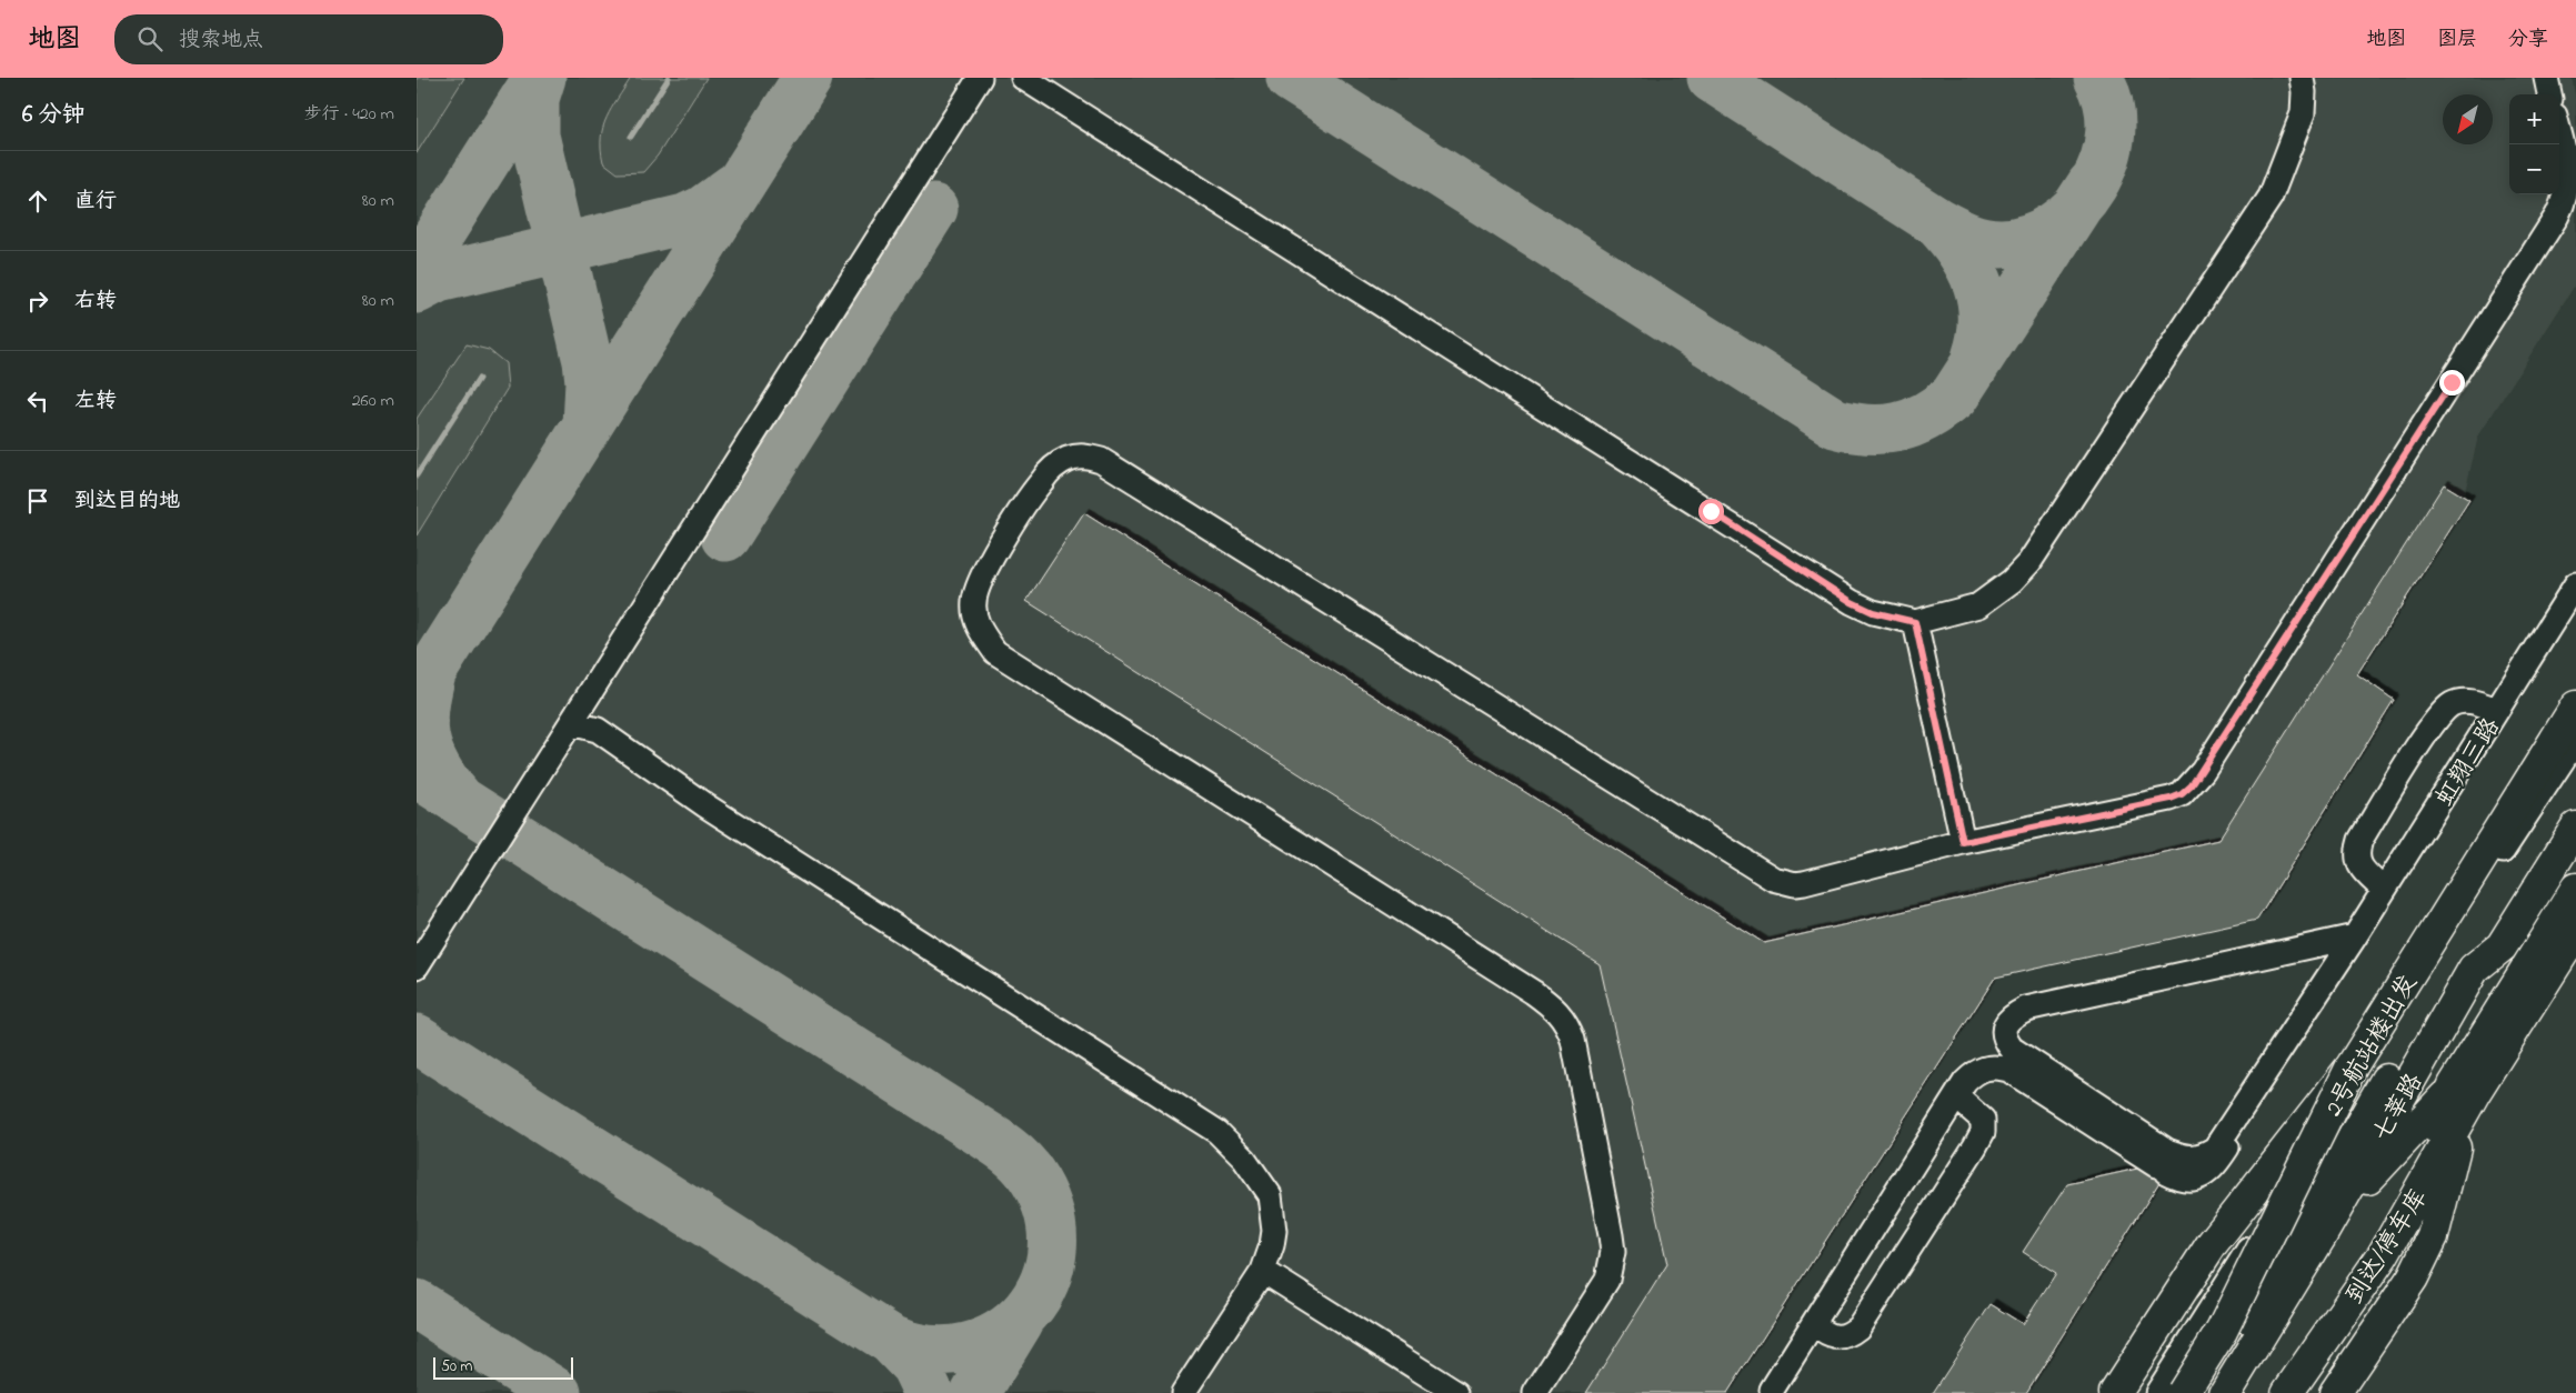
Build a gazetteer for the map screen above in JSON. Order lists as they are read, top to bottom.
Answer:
{
  "streets": {
    "main road": ["2号航站楼出发", "七莘路", "到达/停车库"],
    "street": ["虹翔三路"]
  },
  "scale_bar": "50 m",
  "north": "bottom left",
  "page": {
    "header": "地图",
    "search": "搜索地点",
    "nav": ["地图", "图层", "分享"],
    "heading": ["6 分钟", "步行 · 420 m"],
    "map_buttons": ["+", "−"],
    "list": [
      ["直行", "80 m"],
      ["右转", "80 m"],
      ["左转", "260 m"],
      "到达目的地"
    ],
    "scale": "50 m"
  }
}
